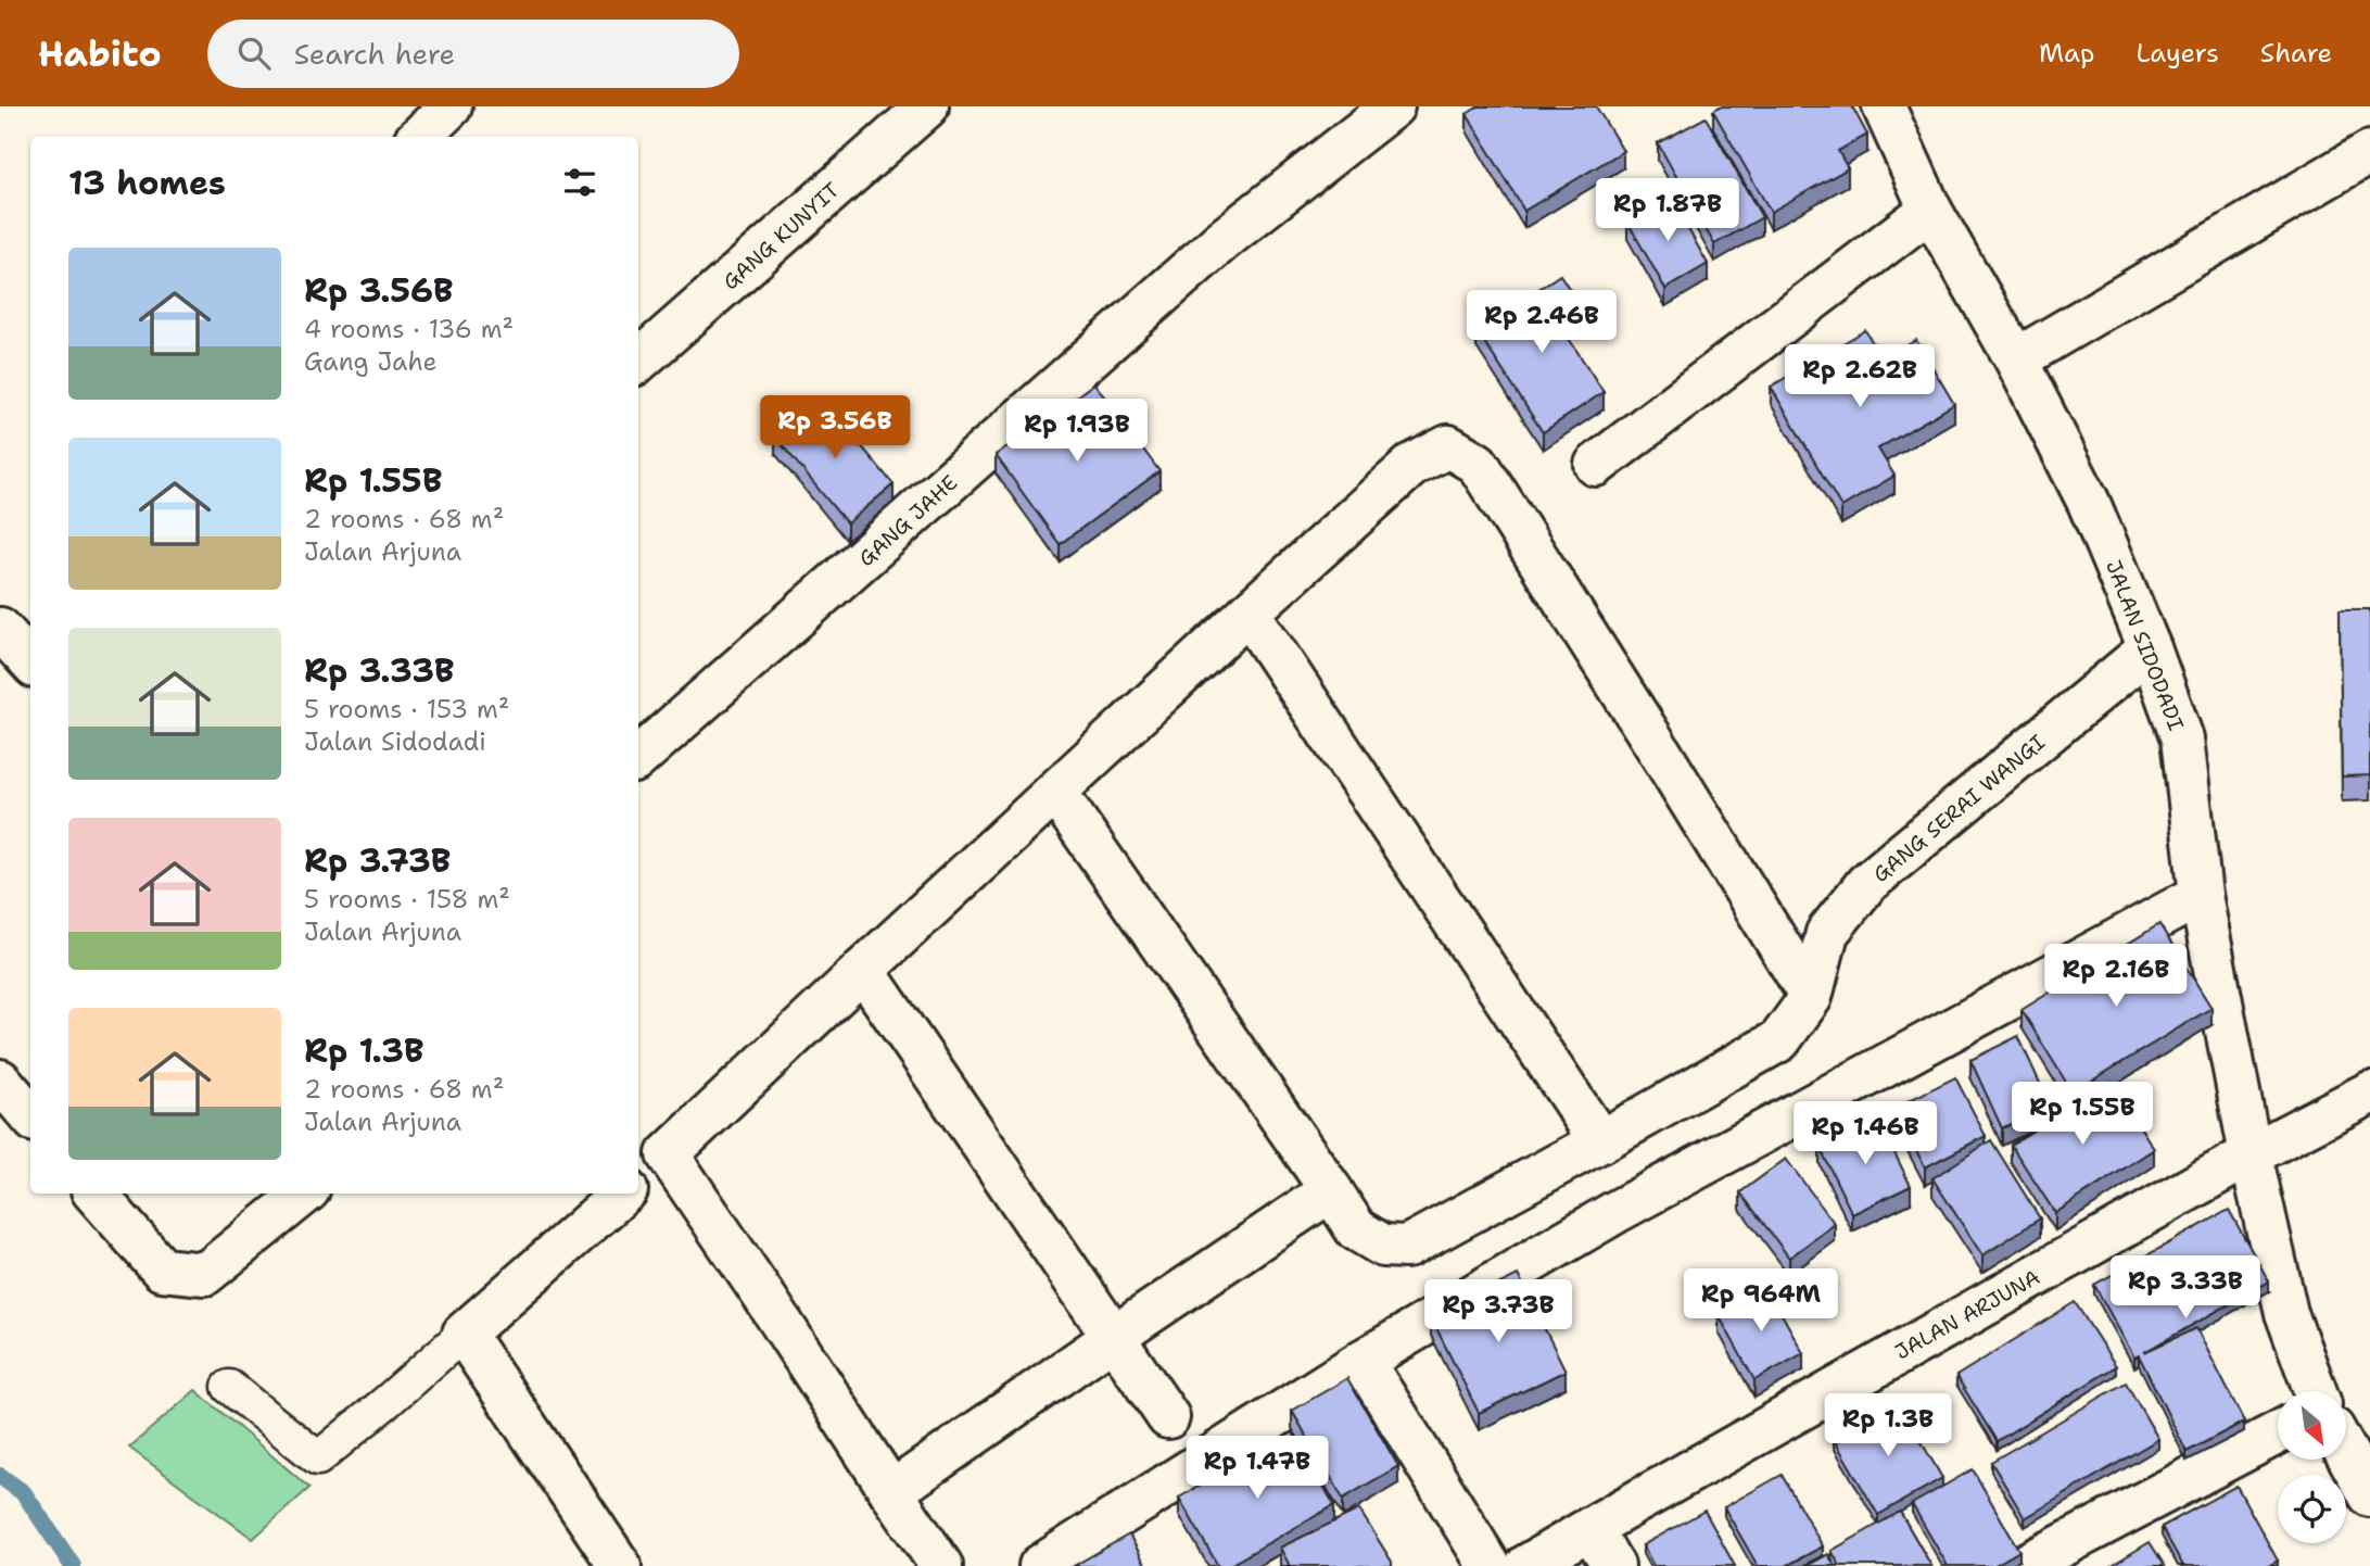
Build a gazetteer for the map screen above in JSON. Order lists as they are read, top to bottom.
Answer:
{
  "streets": {
    "street": [
      "GANG KUNYIT",
      "GANG JAHE",
      "JALAN SIDODADI",
      "GANG SERAI WANGI",
      "JALAN ARJUNA"
    ]
  },
  "crossings": [
    ["JALAN SIDODADI", "GANG SERAI WANGI"],
    ["JALAN SIDODADI", "JALAN ARJUNA"]
  ],
  "north": "bottom right",
  "page": {
    "header": "Habito",
    "search": "Search here",
    "nav": ["Map", "Layers", "Share"],
    "heading": "13 homes",
    "price": [
      "Rp 1.87B",
      "Rp 2.46B",
      "Rp 2.62B",
      "Rp 3.56B",
      "Rp 1.93B",
      "Rp 2.16B",
      "Rp 1.55B",
      "Rp 1.46B",
      "Rp 3.33B",
      "Rp 964M",
      "Rp 3.73B",
      "Rp 1.3B",
      "Rp 1.47B"
    ],
    "list": [
      {
        "name": "Rp 3.56B",
        "note": "4 rooms · 136 m² · Gang Jahe"
      },
      {
        "name": "Rp 1.55B",
        "note": "2 rooms · 68 m² · Jalan Arjuna"
      },
      {
        "name": "Rp 3.33B",
        "note": "5 rooms · 153 m² · Jalan Sidodadi"
      },
      {
        "name": "Rp 3.73B",
        "note": "5 rooms · 158 m² · Jalan Arjuna"
      },
      {
        "name": "Rp 1.3B",
        "note": "2 rooms · 68 m² · Jalan Arjuna"
      }
    ]
  }
}
